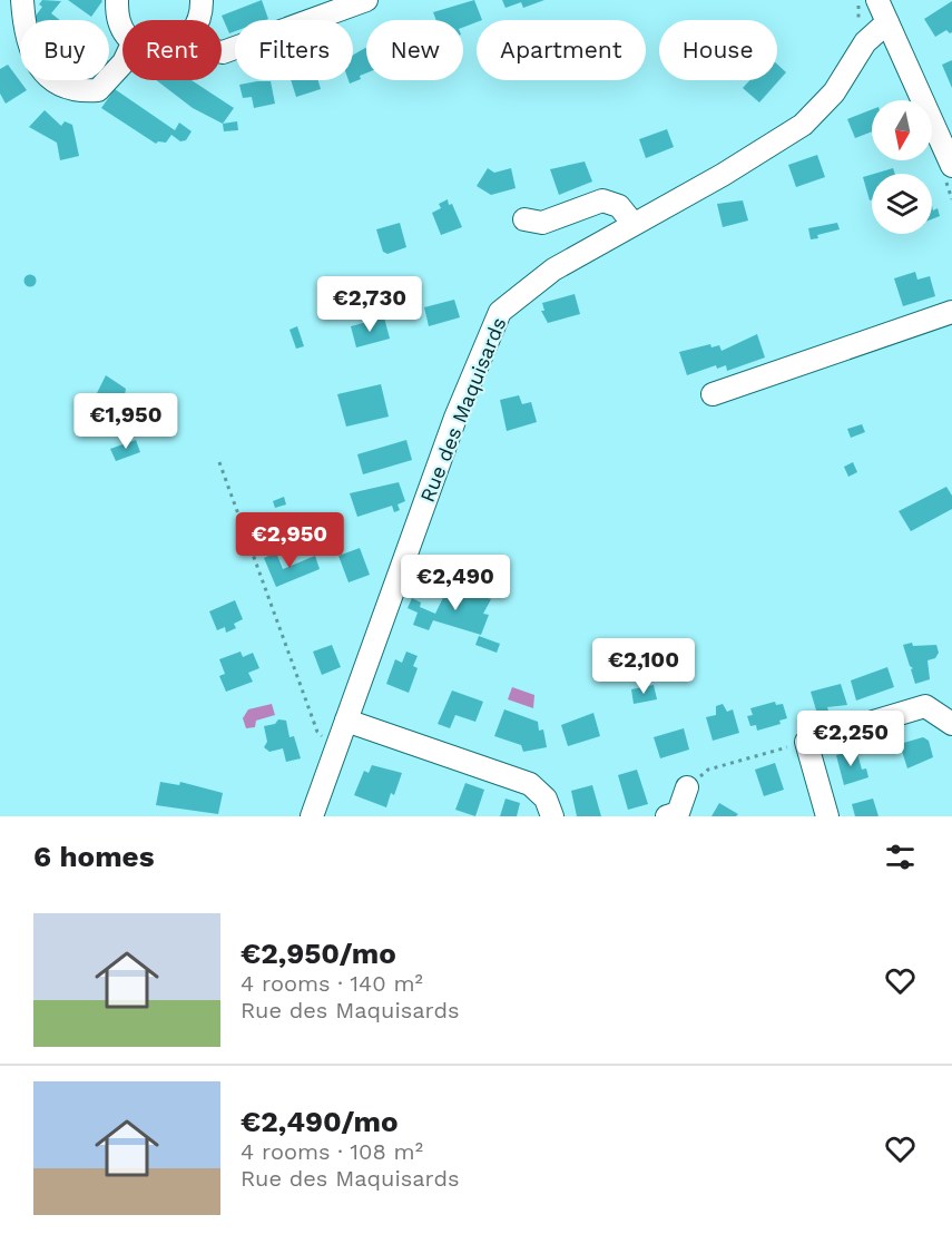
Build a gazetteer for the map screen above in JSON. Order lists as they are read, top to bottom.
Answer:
{
  "streets": {
    "street": ["Rue des Maquisards"]
  },
  "north": "bottom",
  "page": {
    "chip": [
      "Buy",
      "Rent",
      "Filters",
      "New",
      "Apartment",
      "House"
    ],
    "price": [
      "€2,730",
      "€1,950",
      "€2,950",
      "€2,490",
      "€2,100",
      "€2,250"
    ],
    "heading": "6 homes",
    "list": [
      {
        "name": "€2,950/mo",
        "note": "4 rooms · 140 m² · Rue des Maquisards"
      },
      {
        "name": "€2,490/mo",
        "note": "4 rooms · 108 m² · Rue des Maquisards"
      }
    ]
  }
}
